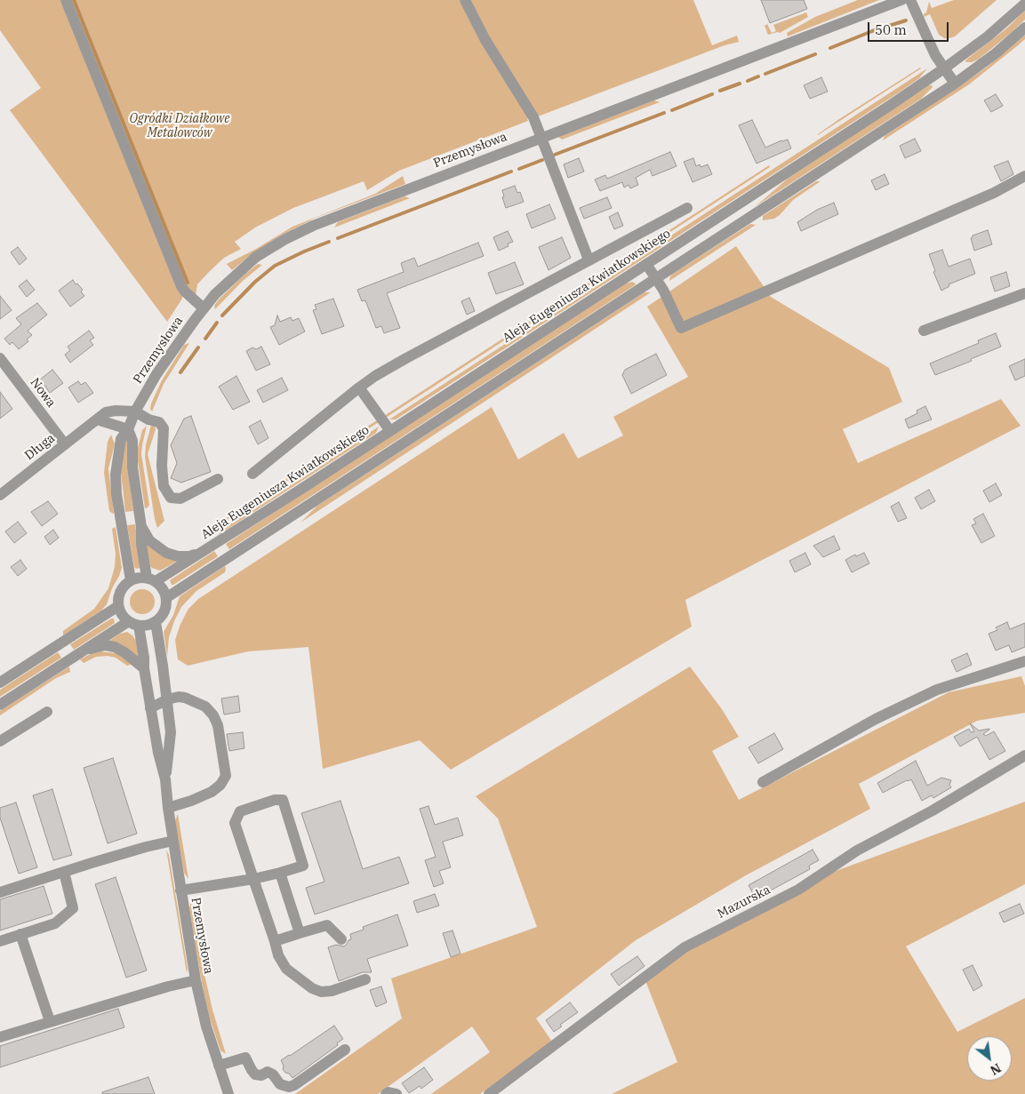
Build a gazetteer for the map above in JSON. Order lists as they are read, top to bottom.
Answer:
{
  "streets": {
    "street": [
      "Przemysłowa",
      "Aleja Eugeniusza Kwiatkowskiego",
      "Nowa",
      "Długa",
      "Mazurska"
    ]
  },
  "crossings": [
    ["Przemysłowa", "Aleja Eugeniusza Kwiatkowskiego"],
    ["Przemysłowa", "Długa"],
    ["Nowa", "Długa"]
  ],
  "parks": ["Ogródki Działkowe Metalowców"],
  "scale_bar": "50 m",
  "north": "bottom right"
}
